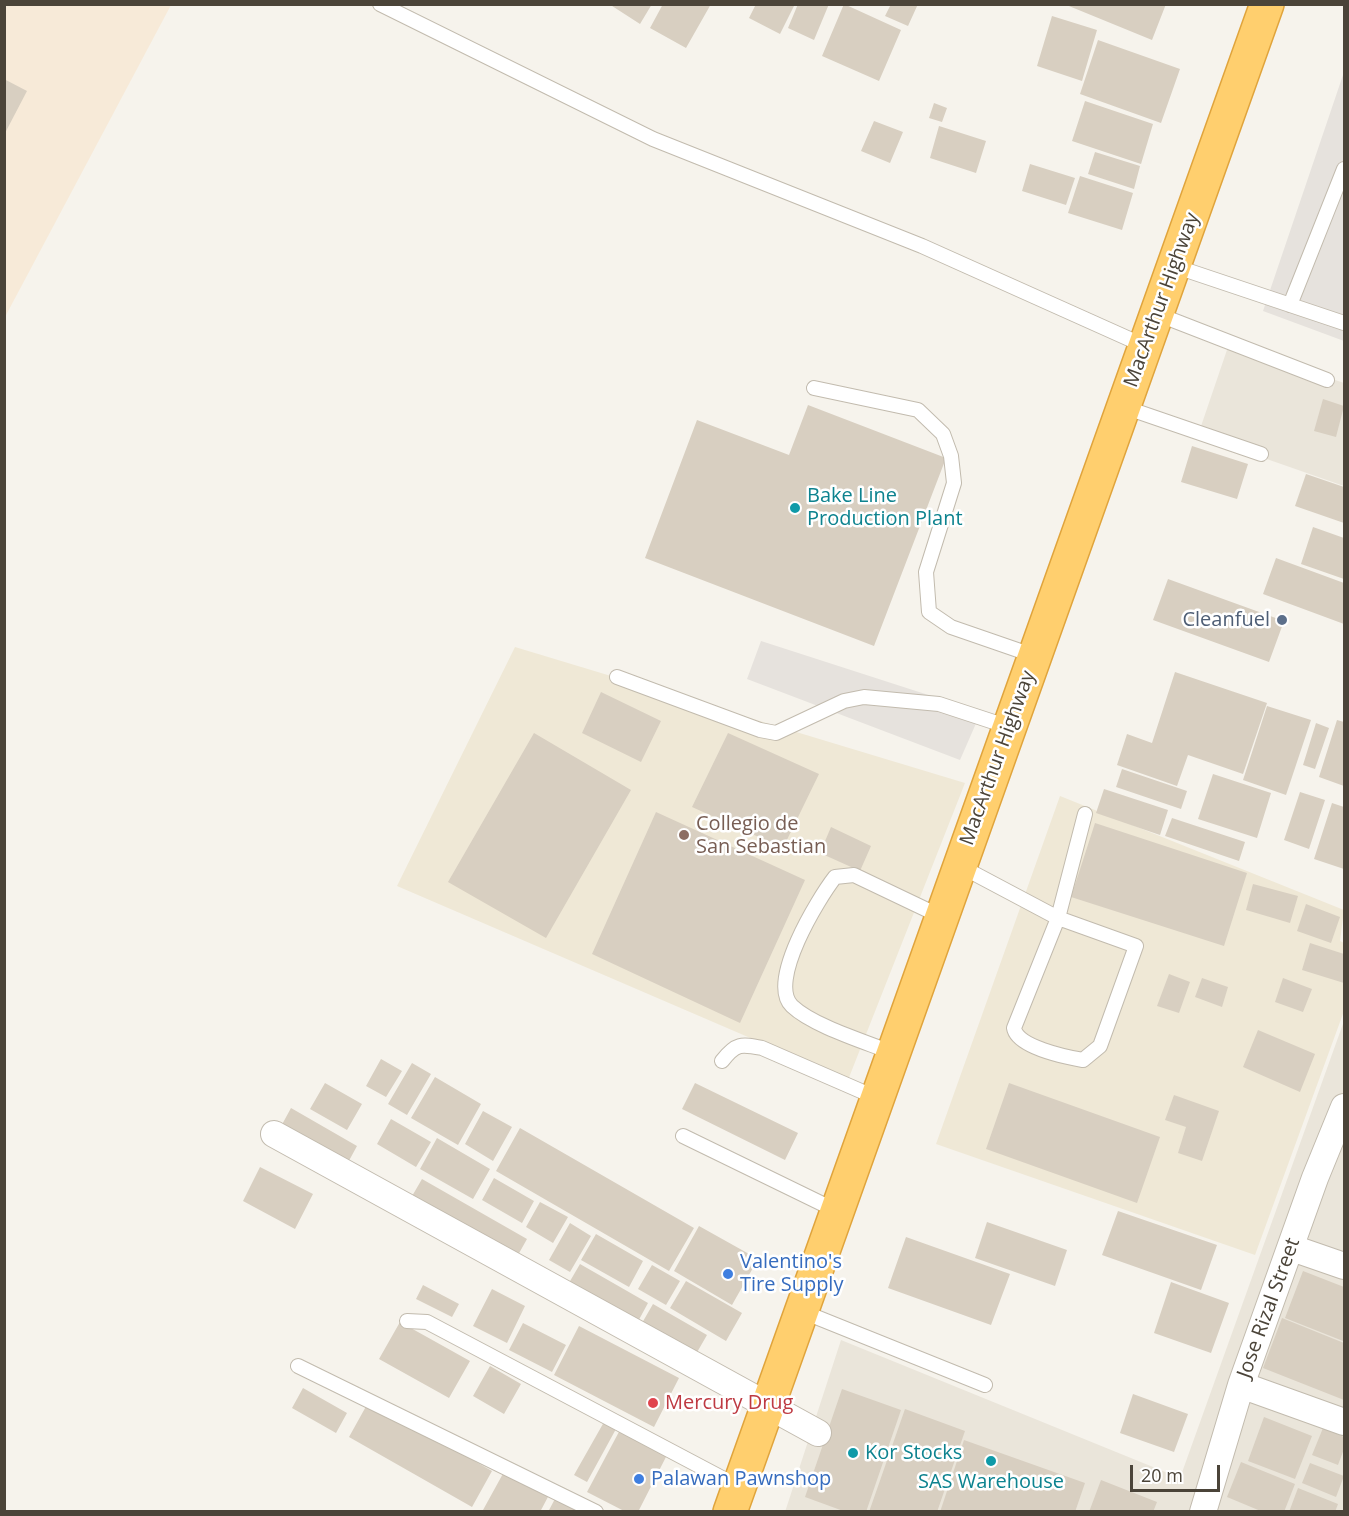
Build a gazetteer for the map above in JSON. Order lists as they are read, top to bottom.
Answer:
{
  "streets": {
    "highway": ["MacArthur Highway"],
    "street": ["Jose Rizal Street"]
  },
  "places": [
    "Bake Line Production Plant",
    "Cleanfuel",
    "Collegio de San Sebastian",
    "Valentino's Tire Supply",
    "Mercury Drug",
    "Kor Stocks",
    "SAS Warehouse",
    "Palawan Pawnshop"
  ],
  "scale_bar": "20 m"
}
